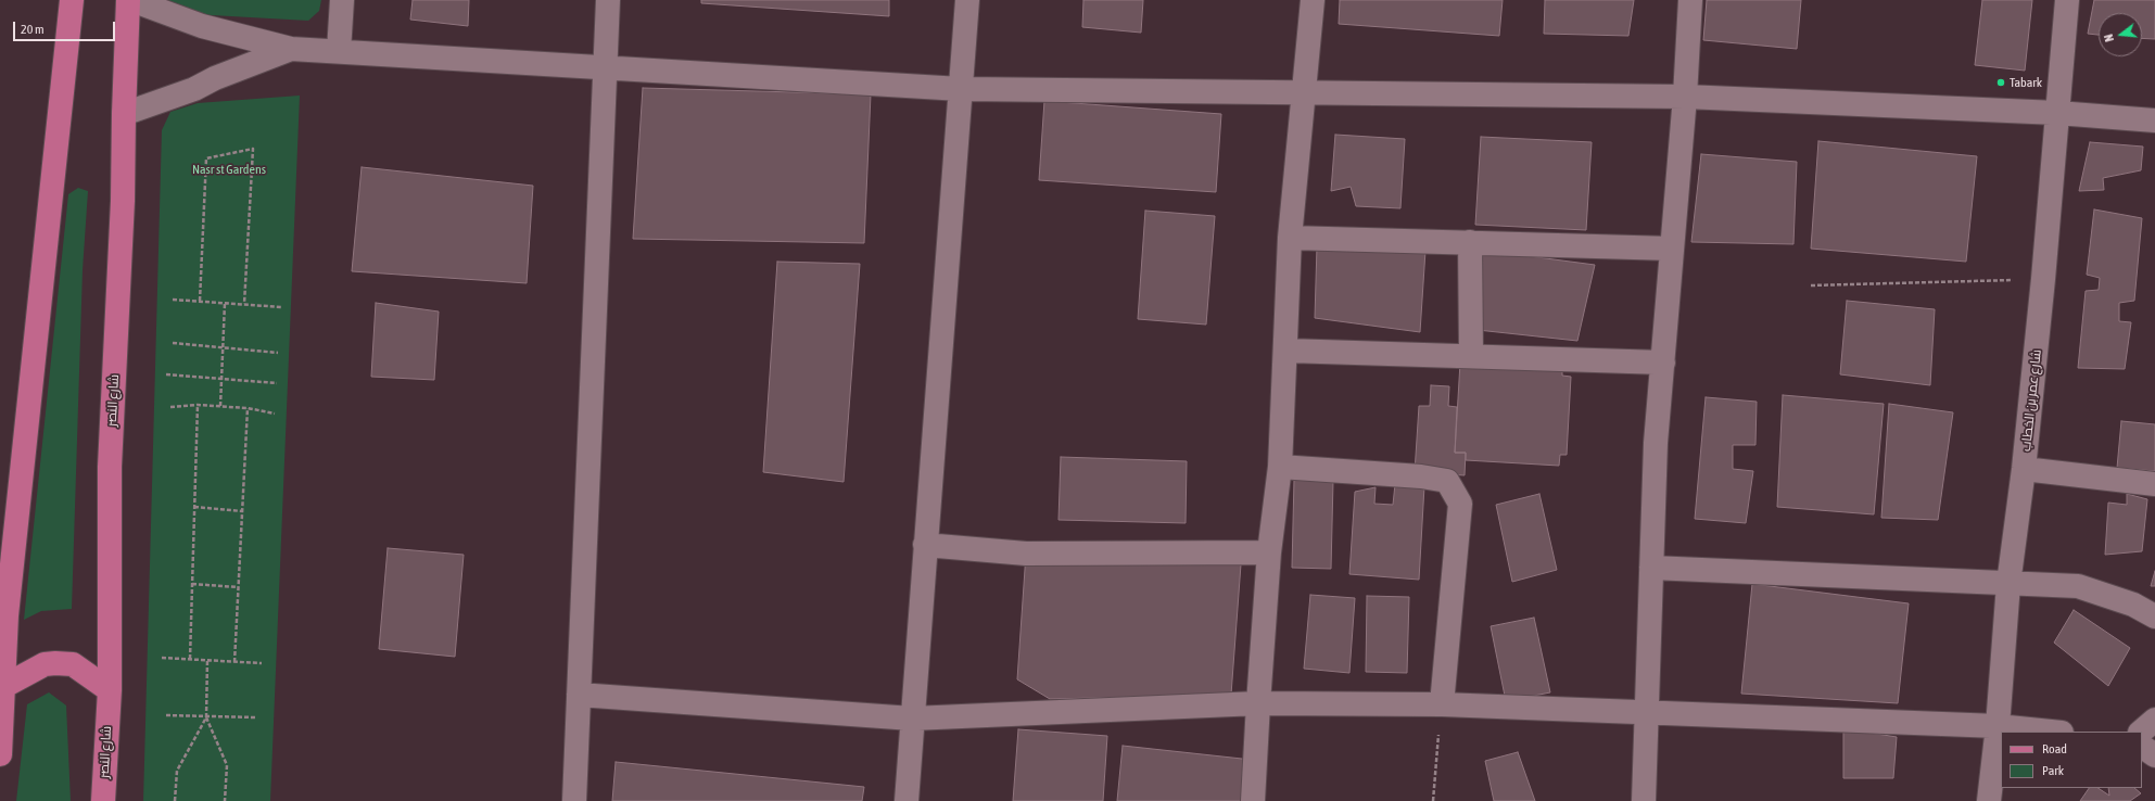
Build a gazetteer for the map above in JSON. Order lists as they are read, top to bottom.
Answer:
{
  "streets": {
    "main road": ["شارع النصر"],
    "street": ["شارع عمر بن الخطاب"]
  },
  "parks": ["Nasr st Gardens"],
  "places": ["Tabark"],
  "legend": ["Road", "Park"],
  "scale_bar": "20 m",
  "north": "left"
}
